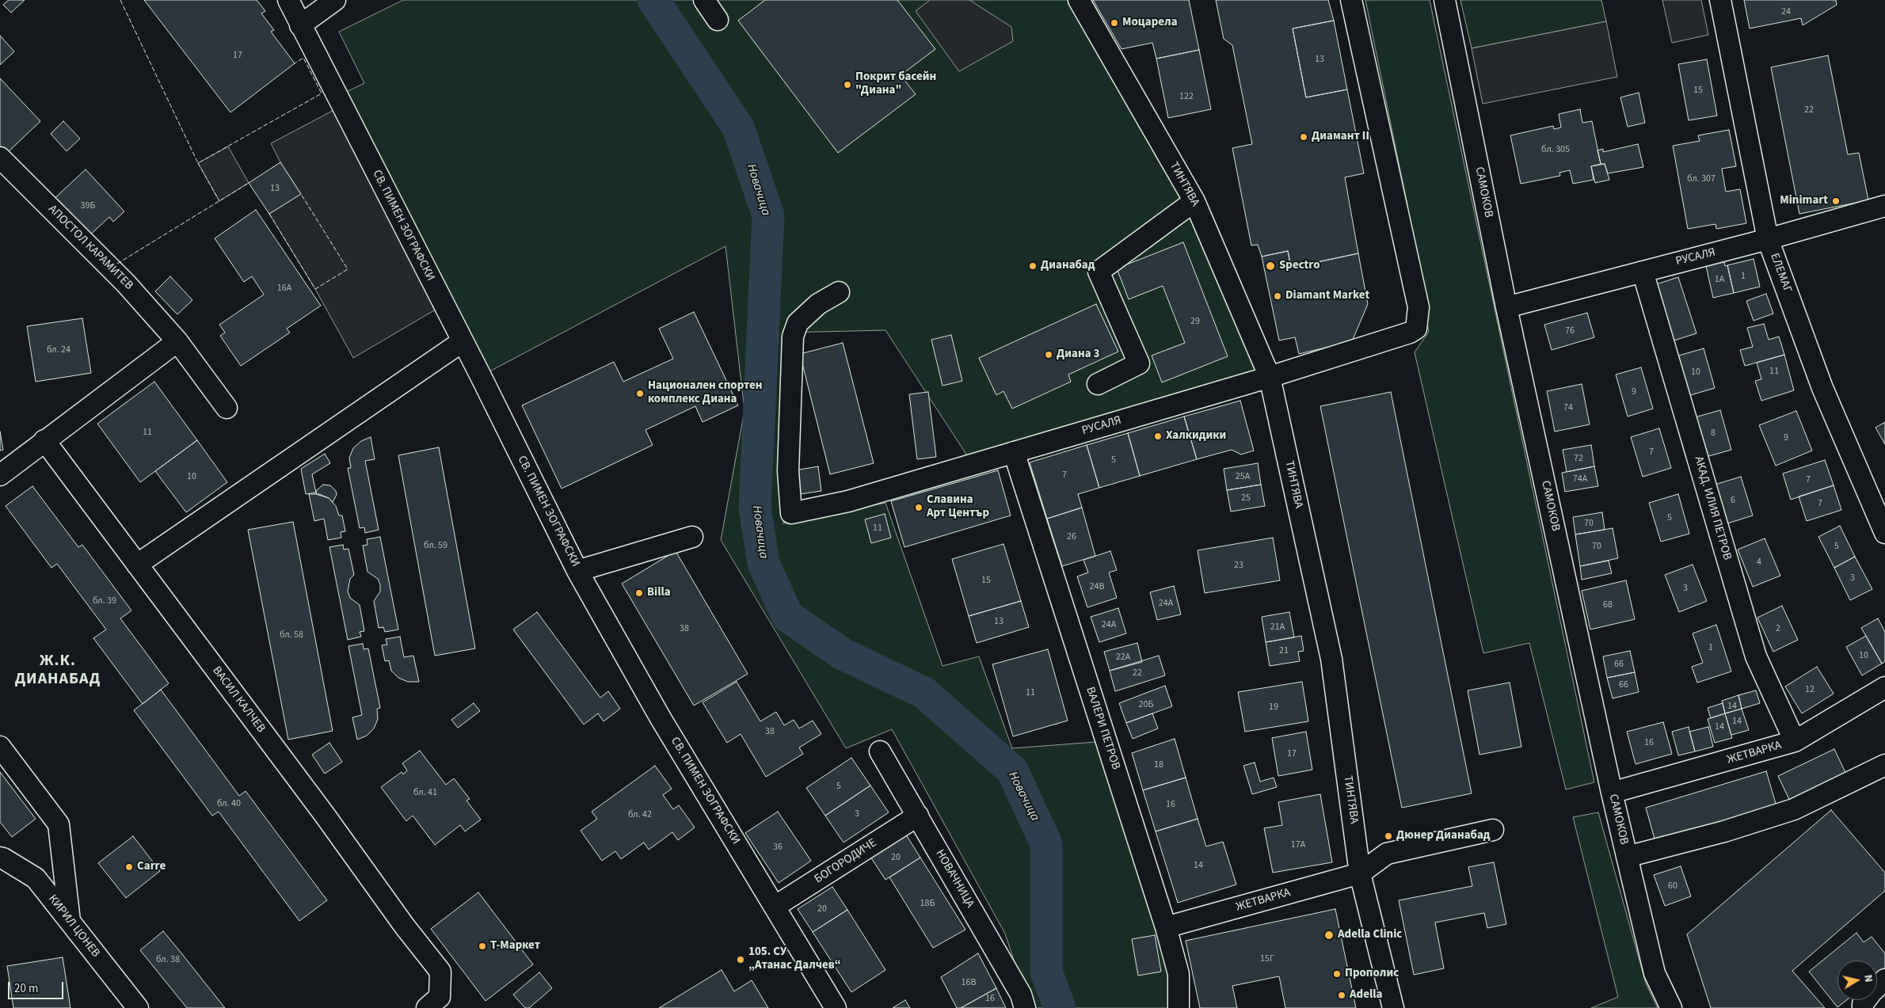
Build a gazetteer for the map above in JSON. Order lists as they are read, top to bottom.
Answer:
{
  "streets": {
    "street": [
      "ТИНТЯВА",
      "САМОКОВ",
      "СВ. ПИМЕН ЗОГРАФСКИ",
      "АПОСТОЛ КАРАМИТЕВ",
      "РУСАЛЯ",
      "ЕЛЕМАГ",
      "АКАД. ИЛИЯ ПЕТРОВ",
      "ВАСИЛ КАЛЧЕВ",
      "ВАЛЕРИ ПЕТРОВ",
      "ЖЕТВАРКА",
      "БОГОРОДИЧЕ",
      "НОВАЧНИЦА",
      "КИРИЛ ЦОНЕВ"
    ]
  },
  "crossings": [
    ["ТИНТЯВА", "РУСАЛЯ"],
    ["ТИНТЯВА", "ЖЕТВАРКА"],
    ["САМОКОВ", "РУСАЛЯ"],
    ["САМОКОВ", "ЖЕТВАРКА"],
    ["СВ. ПИМЕН ЗОГРАФСКИ", "БОГОРОДИЧЕ"],
    ["РУСАЛЯ", "ЕЛЕМАГ"],
    ["РУСАЛЯ", "АКАД. ИЛИЯ ПЕТРОВ"],
    ["РУСАЛЯ", "ВАЛЕРИ ПЕТРОВ"],
    ["АКАД. ИЛИЯ ПЕТРОВ", "ЖЕТВАРКА"],
    ["ВАЛЕРИ ПЕТРОВ", "ЖЕТВАРКА"],
    ["БОГОРОДИЧЕ", "НОВАЧНИЦА"]
  ],
  "districts": ["Ж.К. ДИАНАБАД"],
  "water": ["Новачица"],
  "places": [
    "Моцарела",
    "Покрит басейн \"Диана\"",
    "Диамант II",
    "Minimart",
    "Дианабад",
    "Spectro",
    "Diamant Market",
    "Диана 3",
    "Национален спортен комплекс Диана",
    "Халкидики",
    "Славина Арт Център",
    "Billa",
    "Дюнер Дианабад",
    "Carre",
    "Adella Clinic",
    "Т-Маркет",
    "105. СУ „Атанас Далчев“",
    "Прополис",
    "Adella"
  ],
  "house_numbers": [
    "24",
    "17",
    "13",
    "15",
    "122",
    "22",
    "бл. 305",
    "бл. 307",
    "13",
    "39Б",
    "1",
    "1А",
    "16А",
    "29",
    "76",
    "бл. 24",
    "11",
    "10",
    "9",
    "74",
    "11",
    "8",
    "9",
    "7",
    "72",
    "5",
    "7",
    "10",
    "25А",
    "74А",
    "7",
    "25",
    "6",
    "7",
    "5",
    "70",
    "11",
    "26",
    "бл. 59",
    "70",
    "5",
    "4",
    "23",
    "3",
    "15",
    "24В",
    "3",
    "бл. 39",
    "24А",
    "68",
    "13",
    "24А",
    "21А",
    "38",
    "2",
    "бл. 58",
    "1",
    "21",
    "10",
    "22А",
    "66",
    "22",
    "66",
    "12",
    "11",
    "20Б",
    "14",
    "19",
    "14",
    "14",
    "38",
    "16",
    "17",
    "18",
    "5",
    "бл. 41",
    "бл. 40",
    "16",
    "3",
    "бл. 42",
    "17А",
    "36",
    "20",
    "14",
    "60",
    "18Б",
    "20",
    "15Г",
    "бл. 38",
    "16В",
    "16"
  ],
  "scale_bar": "20 m",
  "north": "right"
}
